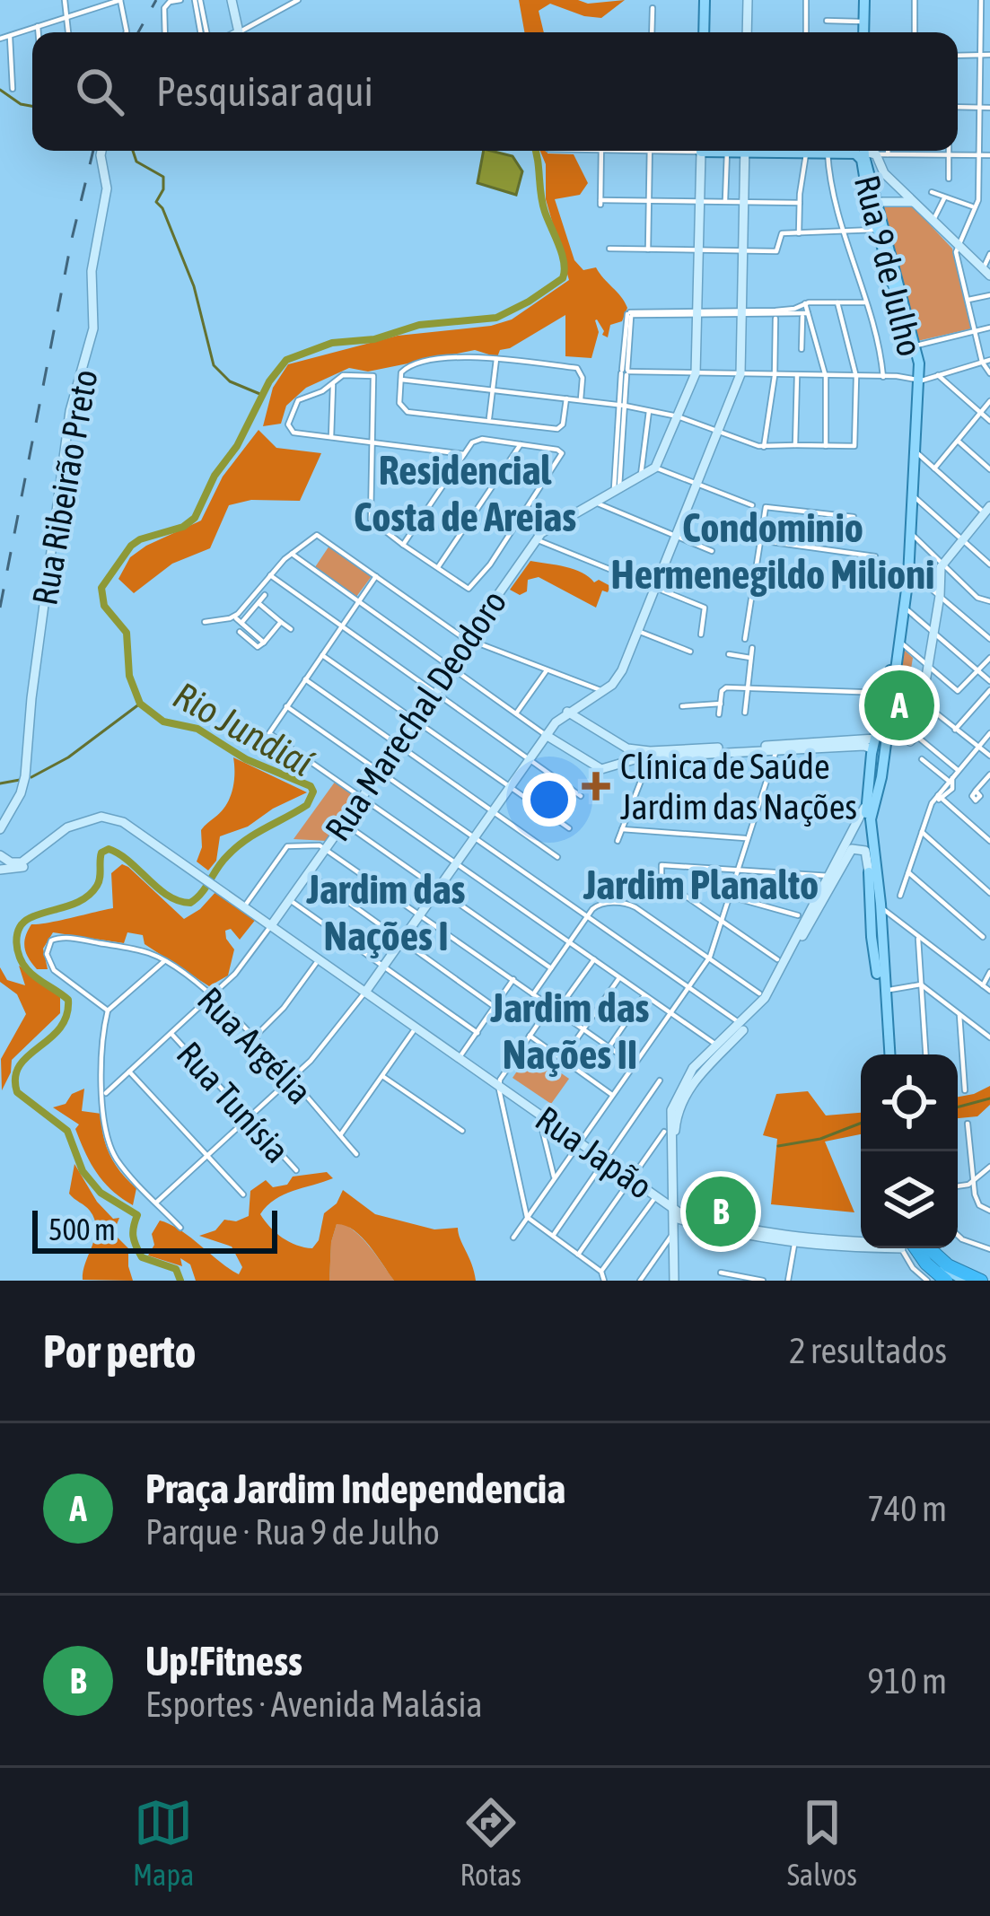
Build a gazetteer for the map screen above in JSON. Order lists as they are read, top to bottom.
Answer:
{
  "streets": {
    "main road": ["Rua 9 de Julho"],
    "street": [
      "Rua Ribeirão Preto",
      "Rua Marechal Deodoro",
      "Rua Argélia",
      "Rua Tunísia",
      "Rua Japão"
    ]
  },
  "crossings": [
    ["Rua Marechal Deodoro", "Rua Argélia"],
    ["Rua Marechal Deodoro", "Rua Tunísia"],
    ["Rua Marechal Deodoro", "Rua Japão"]
  ],
  "districts": [
    "Residencial Costa de Areias",
    "Condominio Hermenegildo Milioni",
    "Jardim Planalto",
    "Jardim das Nações I",
    "Jardim das Nações II"
  ],
  "water": ["Rio Jundiaí"],
  "places": {
    "health": ["Clínica de Saúde Jardim das Nações"]
  },
  "scale_bar": "500 m",
  "page": {
    "search": "Pesquisar aqui",
    "pins": ["A", "B"],
    "scale": "500 m",
    "heading": ["Por perto", "2 resultados"],
    "list": [
      {
        "mark": "A",
        "name": "Praça Jardim Independencia",
        "note": "Parque · Rua 9 de Julho",
        "value": "740 m"
      },
      {
        "mark": "B",
        "name": "Up!Fitness",
        "note": "Esportes · Avenida Malásia",
        "value": "910 m"
      }
    ],
    "nav": ["Mapa", "Rotas", "Salvos"]
  }
}
